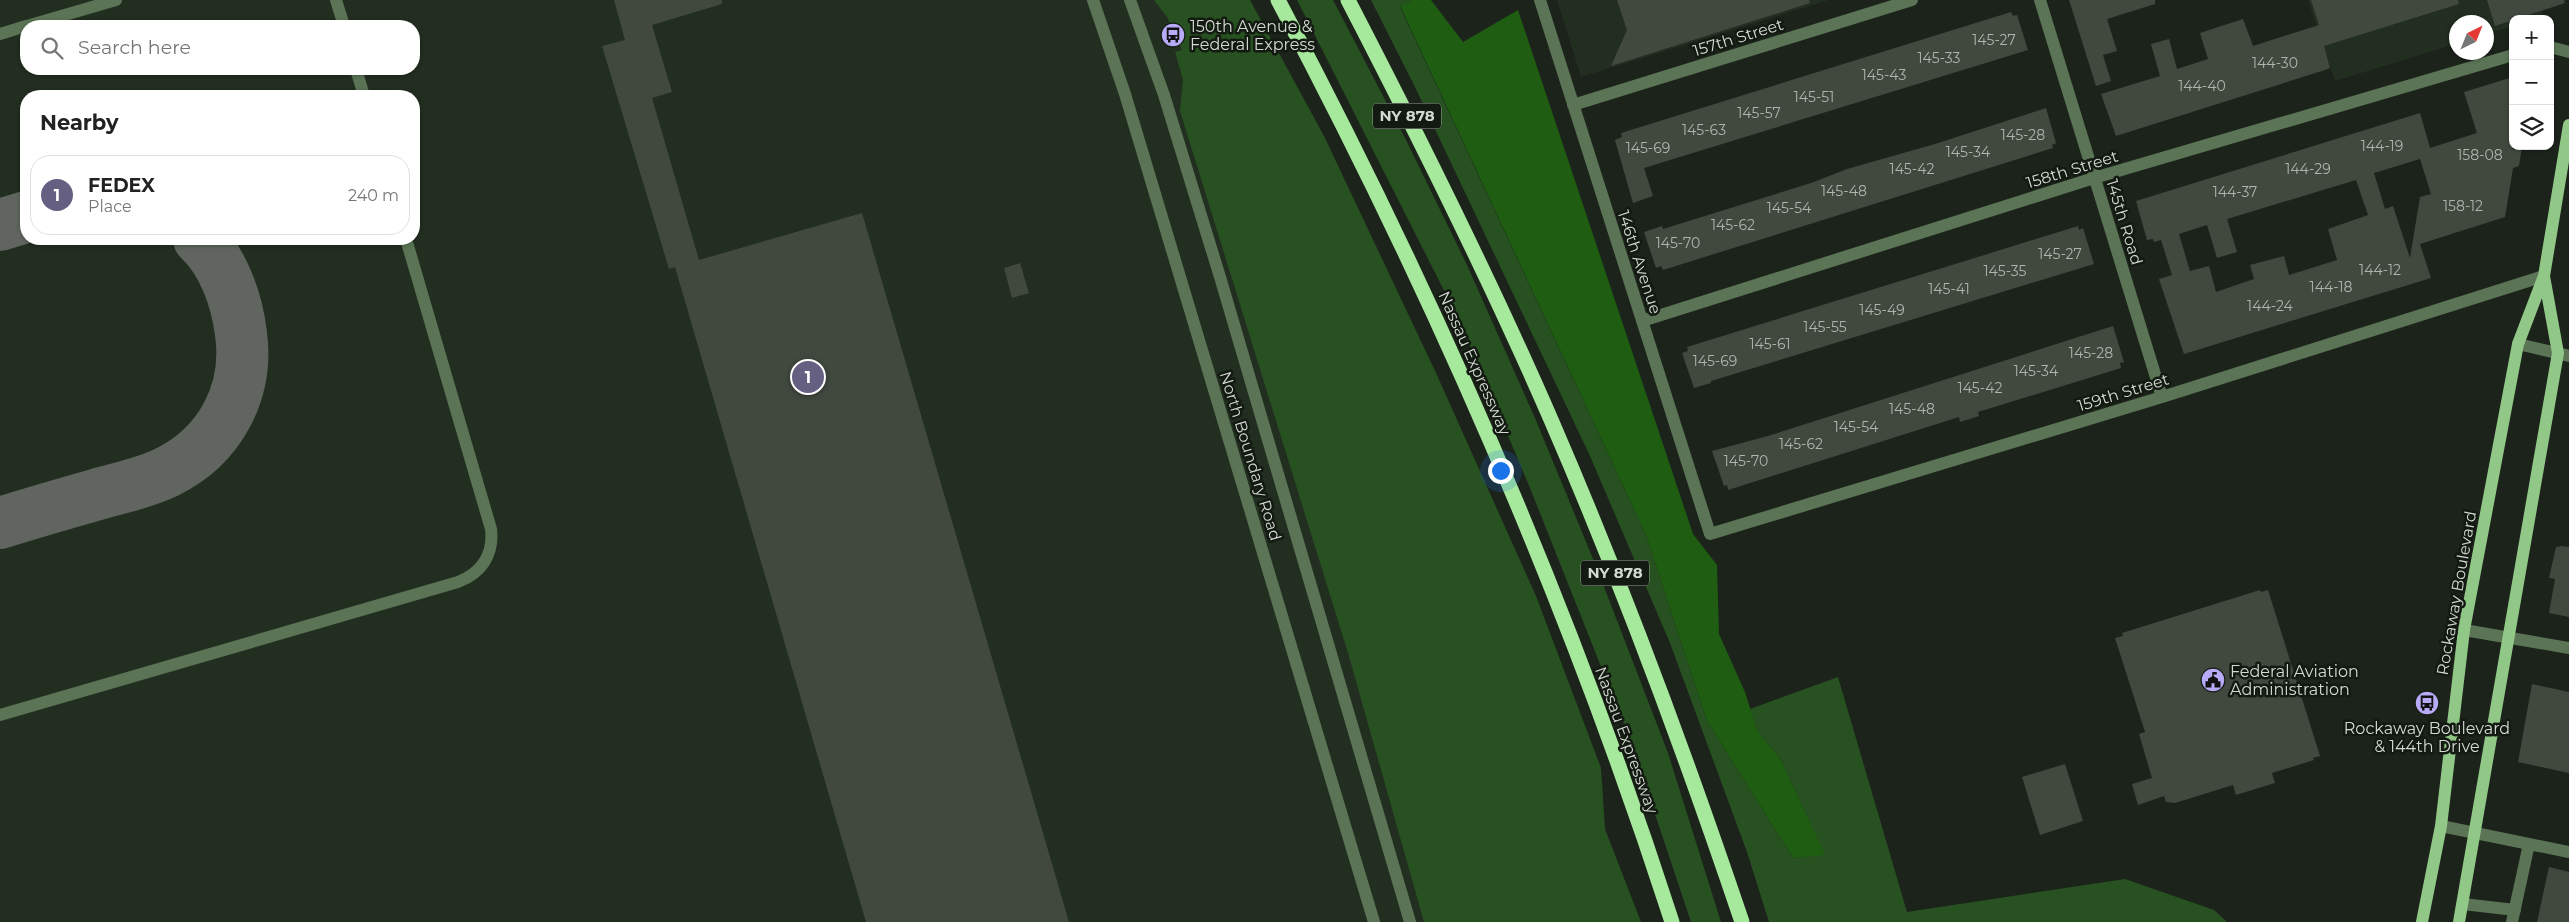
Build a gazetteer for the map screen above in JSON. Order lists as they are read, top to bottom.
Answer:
{
  "streets": {
    "highway": ["NY 878", "Nassau Expressway"],
    "main road": ["Rockaway Boulevard"],
    "street": [
      "157th Street",
      "158th Street",
      "145th Road",
      "146th Avenue",
      "159th Street",
      "North Boundary Road"
    ]
  },
  "crossings": [
    ["157th Street", "146th Avenue"],
    ["158th Street", "145th Road"],
    ["158th Street", "146th Avenue"],
    ["145th Road", "159th Street"],
    ["146th Avenue", "159th Street"],
    ["159th Street", "Rockaway Boulevard"]
  ],
  "places": {
    "bus stop": ["150th Avenue & Federal Express", "Rockaway Boulevard & 144th Drive"],
    "public building": ["Federal Aviation Administration"]
  },
  "house_numbers": [
    "145-27",
    "145-33",
    "144-30",
    "145-43",
    "144-40",
    "145-51",
    "145-57",
    "145-63",
    "145-28",
    "144-19",
    "145-69",
    "145-34",
    "158-08",
    "145-42",
    "144-29",
    "145-48",
    "144-37",
    "158-12",
    "145-54",
    "145-62",
    "145-70",
    "145-27",
    "144-12",
    "145-35",
    "144-18",
    "145-41",
    "144-24",
    "145-49",
    "145-55",
    "145-61",
    "145-28",
    "145-69",
    "145-34",
    "145-42",
    "145-48",
    "145-54",
    "145-62",
    "145-70"
  ],
  "north": "top right",
  "page": {
    "map_buttons": ["+", "−"],
    "search": "Search here",
    "heading": "Nearby",
    "list": [
      {
        "mark": "1",
        "name": "FEDEX",
        "note": "Place",
        "value": "240 m"
      }
    ],
    "pins": "1"
  }
}
